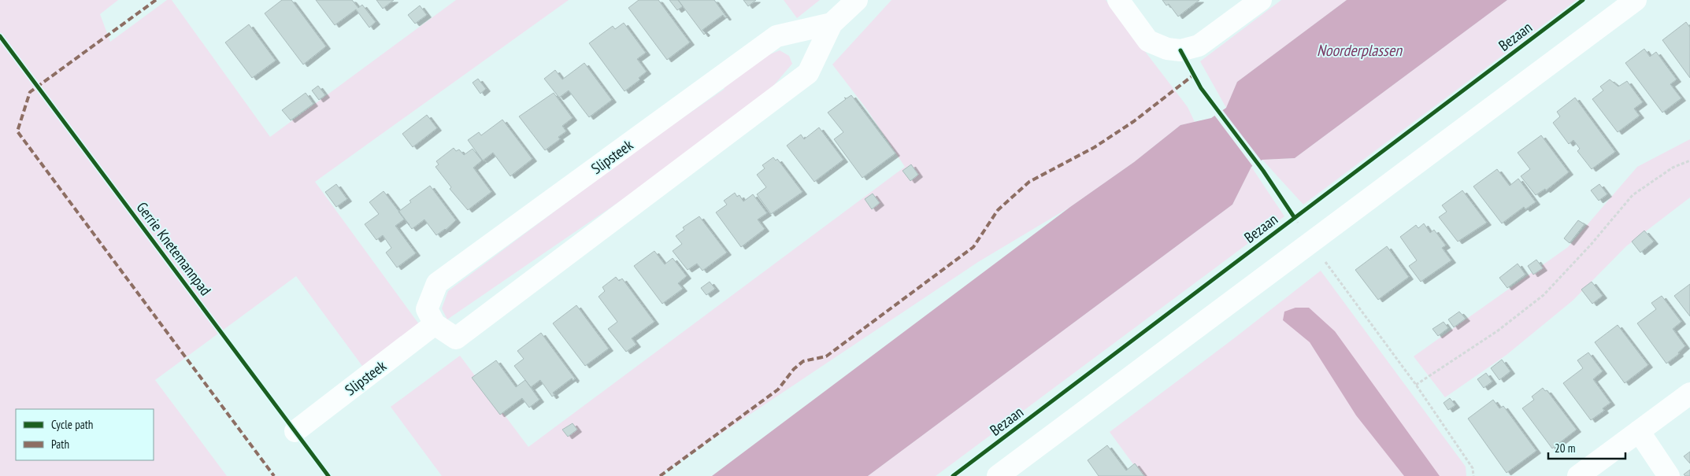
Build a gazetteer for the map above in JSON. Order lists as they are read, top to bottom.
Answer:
{
  "streets": {
    "street": ["Slipsteek"],
    "cycle path": ["Bezaan", "Gerrie Knetemannpad"]
  },
  "water": ["Noorderplassen"],
  "legend": ["Cycle path", "Path"],
  "scale_bar": "20 m"
}
